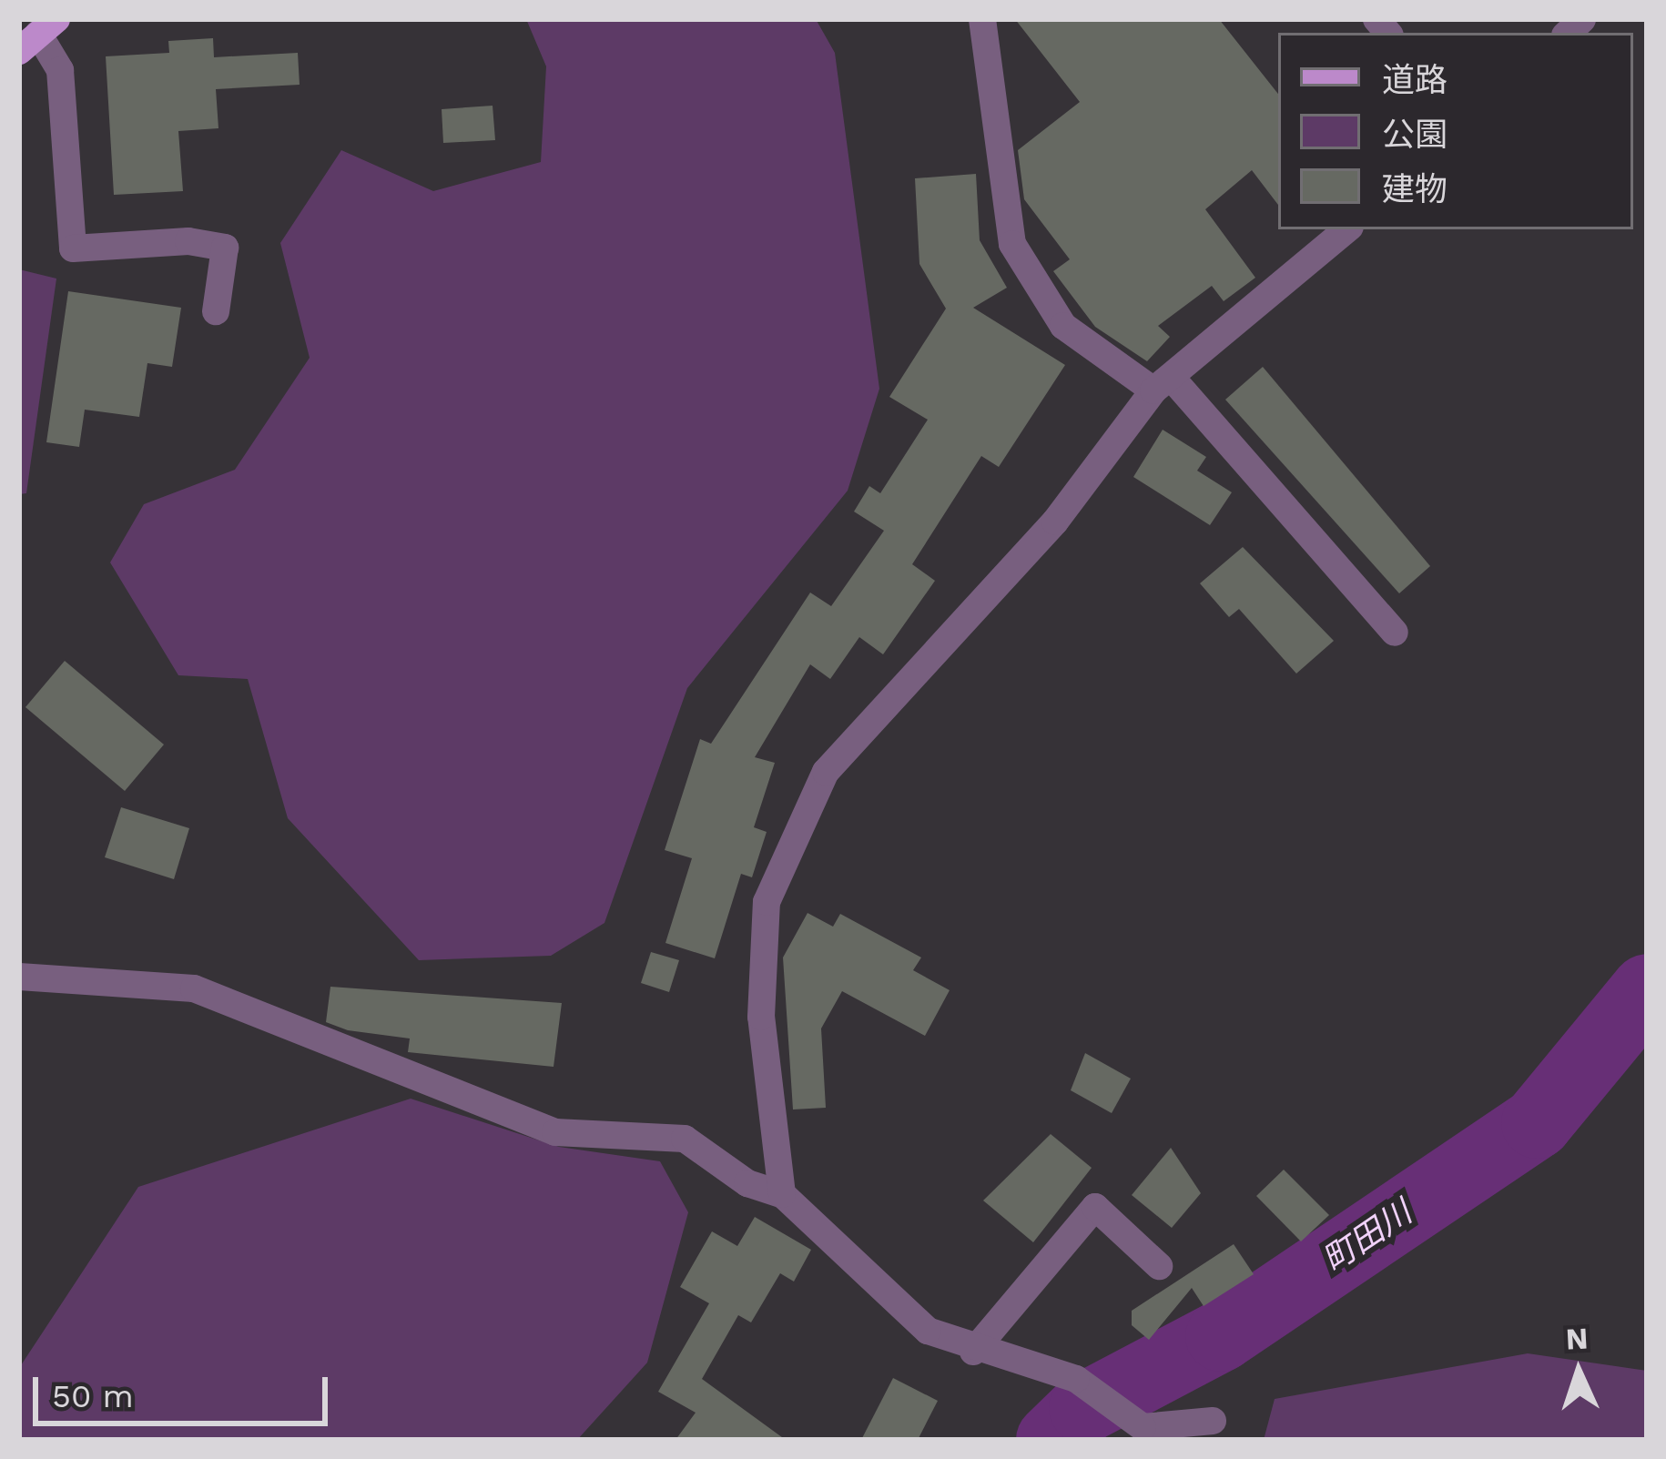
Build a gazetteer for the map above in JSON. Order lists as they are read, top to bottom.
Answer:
{
  "water": ["町田川"],
  "legend": ["道路", "公園", "建物"],
  "scale_bar": "50 m",
  "north": "top"
}
